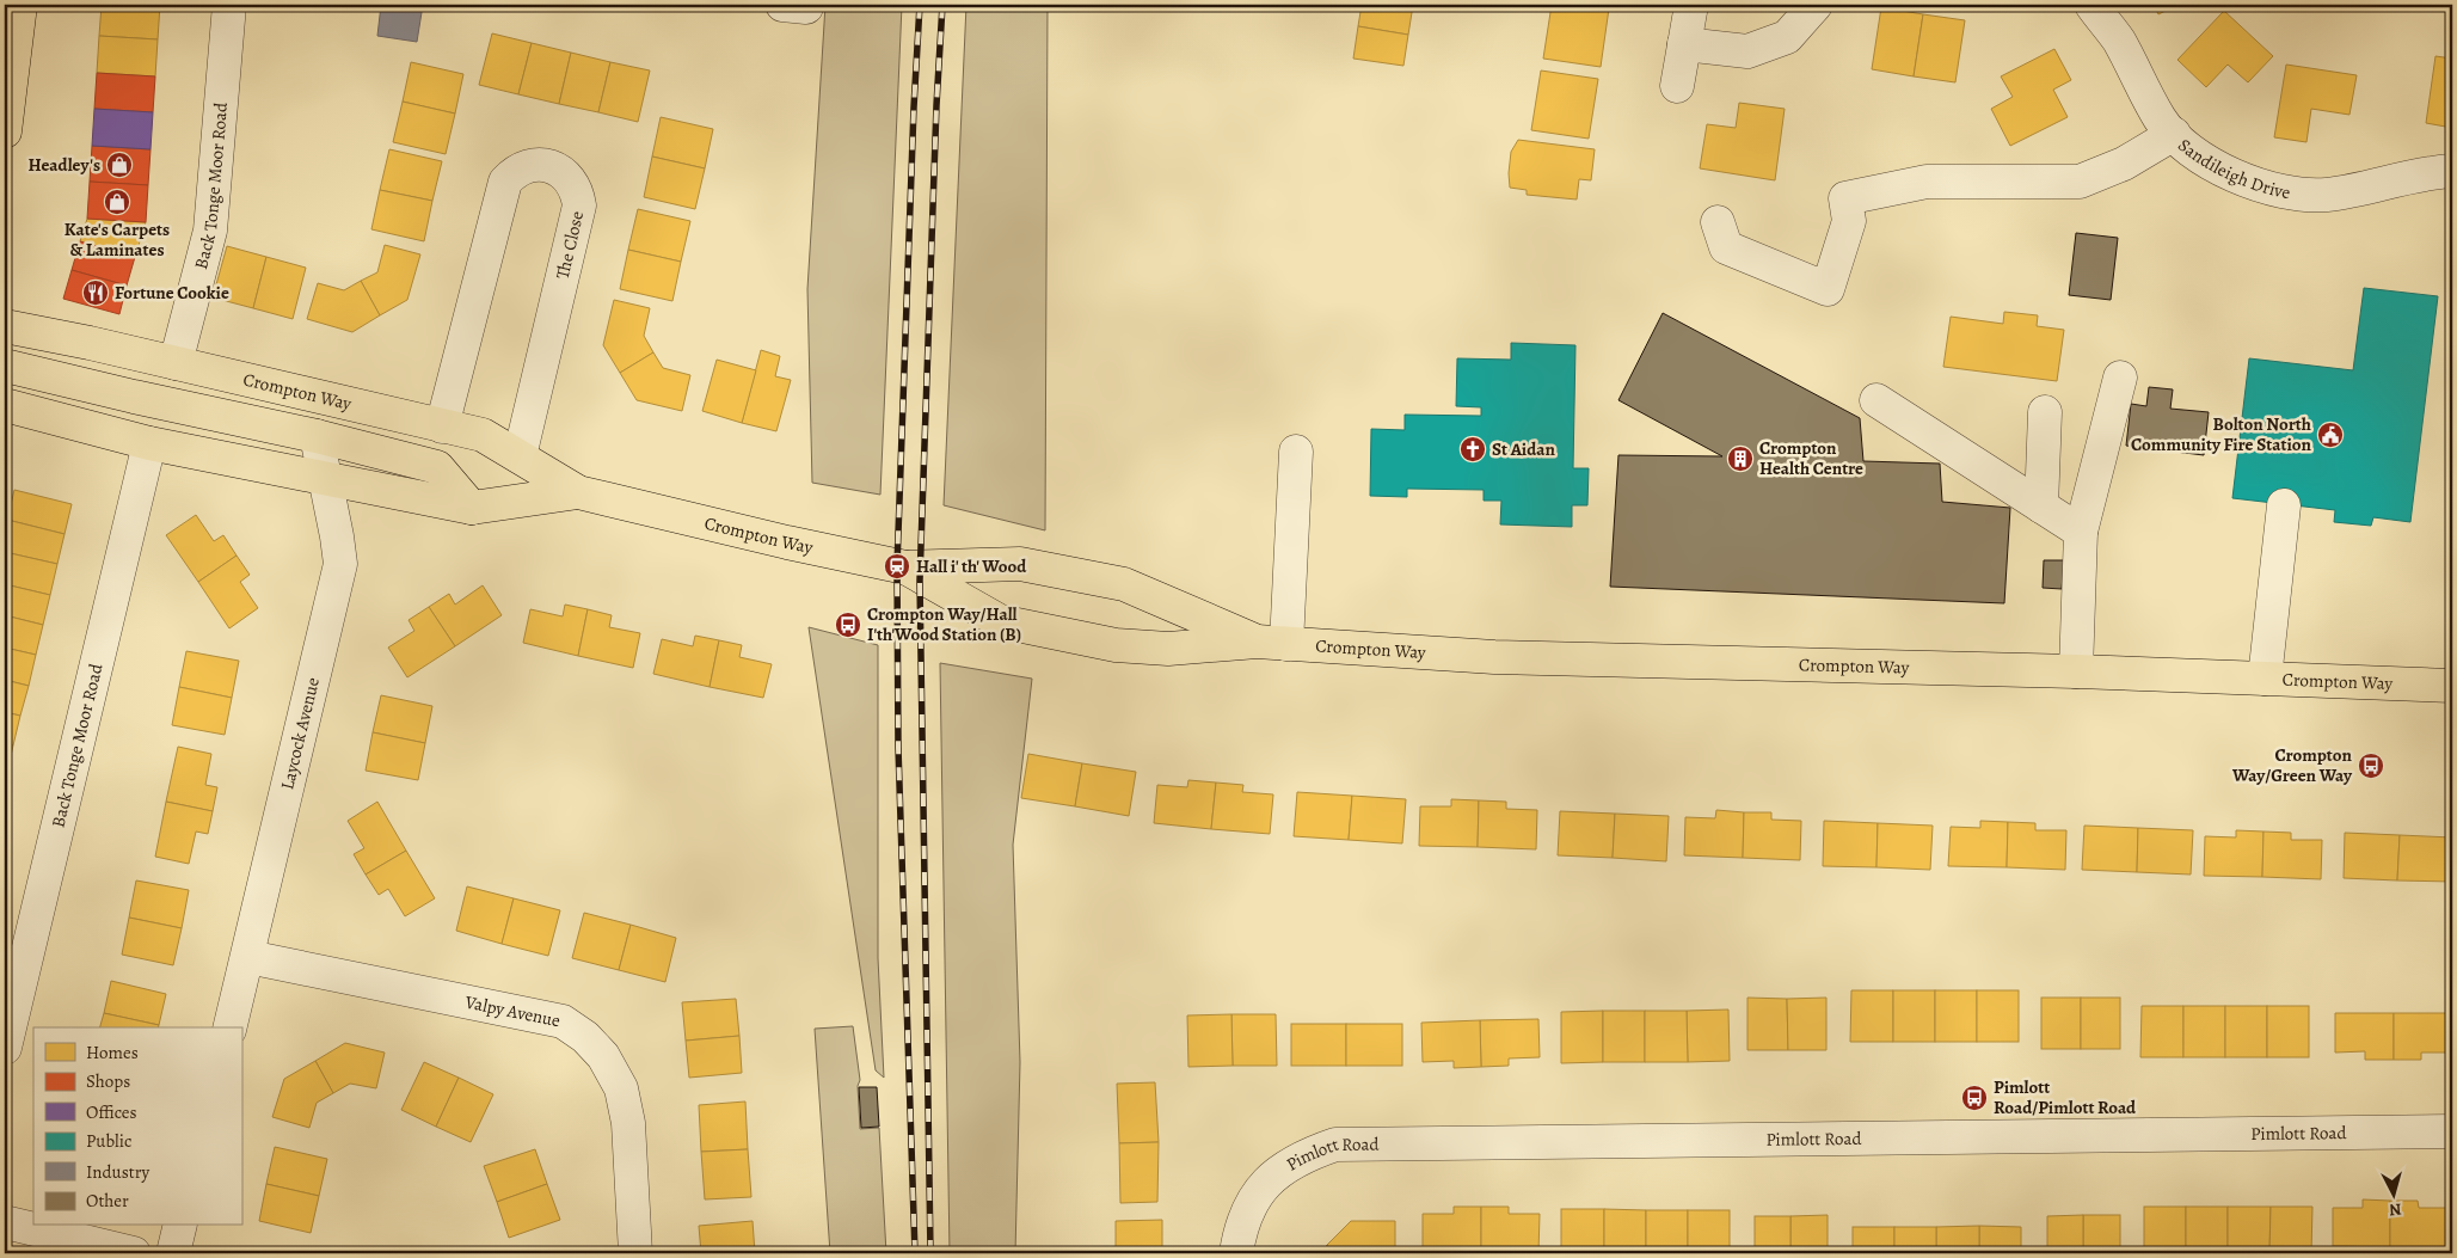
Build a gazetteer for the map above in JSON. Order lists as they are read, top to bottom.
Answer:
{
  "streets": {
    "main road": ["Crompton Way"],
    "street": [
      "Sandileigh Drive",
      "Back Tonge Moor Road",
      "The Close",
      "Laycock Avenue",
      "Valpy Avenue",
      "Pimlott Road"
    ]
  },
  "crossings": [
    ["Back Tonge Moor Road", "Crompton Way"],
    ["The Close", "Crompton Way"],
    ["Crompton Way", "Laycock Avenue"],
    ["Laycock Avenue", "Valpy Avenue"]
  ],
  "places": {
    "shop": ["Headley's", "Kate's Carpets & Laminates"],
    "restaurant": ["Fortune Cookie"],
    "public building": ["Bolton North Community Fire Station"],
    "church": ["St Aidan"],
    "building": ["Crompton Health Centre"],
    "station": ["Hall i' th' Wood"],
    "bus stop": ["Crompton Way/Hall I'th'Wood Station (B)", "Crompton Way/Green Way", "Pimlott Road/Pimlott Road"]
  },
  "legend": [
    "Homes",
    "Shops",
    "Offices",
    "Public",
    "Industry",
    "Other"
  ],
  "north": "bottom"
}
